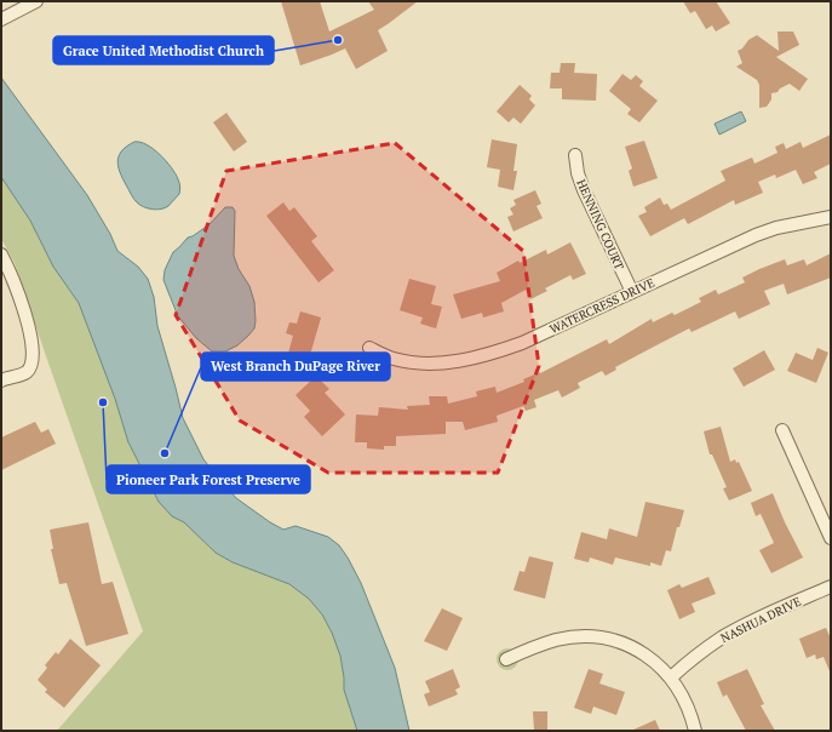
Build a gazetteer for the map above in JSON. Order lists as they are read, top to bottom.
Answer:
{
  "streets": {
    "street": ["HENNING COURT", "WATERCRESS DRIVE", "NASHUA DRIVE"]
  },
  "crossings": [
    ["HENNING COURT", "WATERCRESS DRIVE"]
  ],
  "places": ["Grace United Methodist Church", "Pioneer Park Forest Preserve", "West Branch DuPage River"]
}
